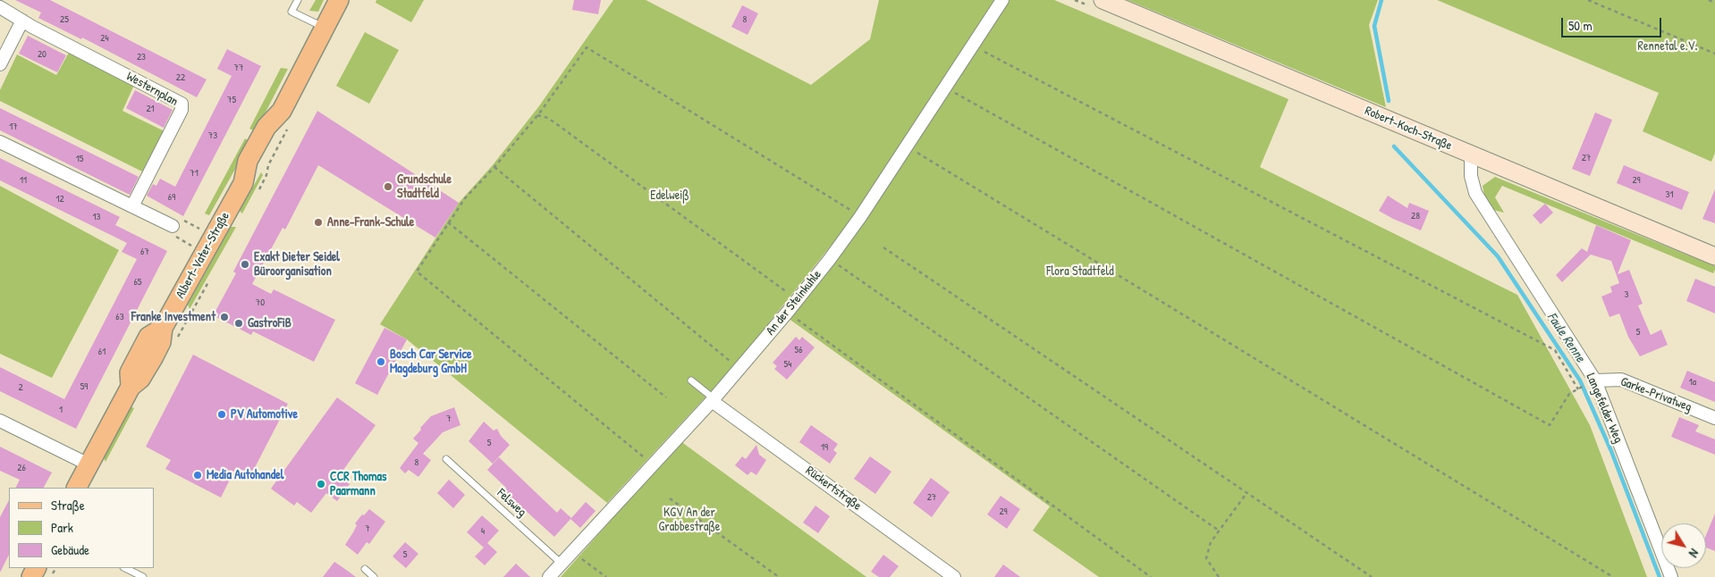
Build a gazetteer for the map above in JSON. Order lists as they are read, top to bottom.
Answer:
{
  "streets": {
    "main road": ["Albert-Vater-Straße"],
    "street": [
      "Westernplan",
      "Robert-Koch-Straße",
      "An der Steinkuhle",
      "Garke-Privatweg",
      "Langefelder Weg",
      "Rückertstraße"
    ],
    "lane": ["Felsweg"]
  },
  "crossings": [
    ["Robert-Koch-Straße", "Langefelder Weg"],
    ["An der Steinkuhle", "Rückertstraße"],
    ["An der Steinkuhle", "Felsweg"],
    ["Garke-Privatweg", "Langefelder Weg"]
  ],
  "water": ["Faule Renne"],
  "parks": [
    "Rennetal e.V.",
    "Edelweiß",
    "Flora Stadtfeld",
    "KGV An der Grabbestraße"
  ],
  "places": [
    "Grundschule Stadtfeld",
    "Anne-Frank-Schule",
    "Exakt Dieter Seidel Büroorganisation",
    "Franke Investment",
    "GastroFiB",
    "Bosch Car Service Magdeburg GmbH",
    "PV Automotive",
    "Media Autohandel",
    "CCR Thomas Paarmann"
  ],
  "house_numbers": [
    "25",
    "8",
    "24",
    "20",
    "23",
    "77",
    "22",
    "75",
    "21",
    "17",
    "73",
    "27",
    "15",
    "71",
    "11",
    "29",
    "31",
    "69",
    "12",
    "28",
    "13",
    "67",
    "65",
    "3",
    "70",
    "63",
    "5",
    "56",
    "61",
    "54",
    "1a",
    "59",
    "2",
    "1",
    "7",
    "5",
    "19",
    "8",
    "26",
    "27",
    "29",
    "7",
    "4",
    "5"
  ],
  "legend": ["Straße", "Park", "Gebäude"],
  "scale_bar": "50 m",
  "north": "bottom right"
}
